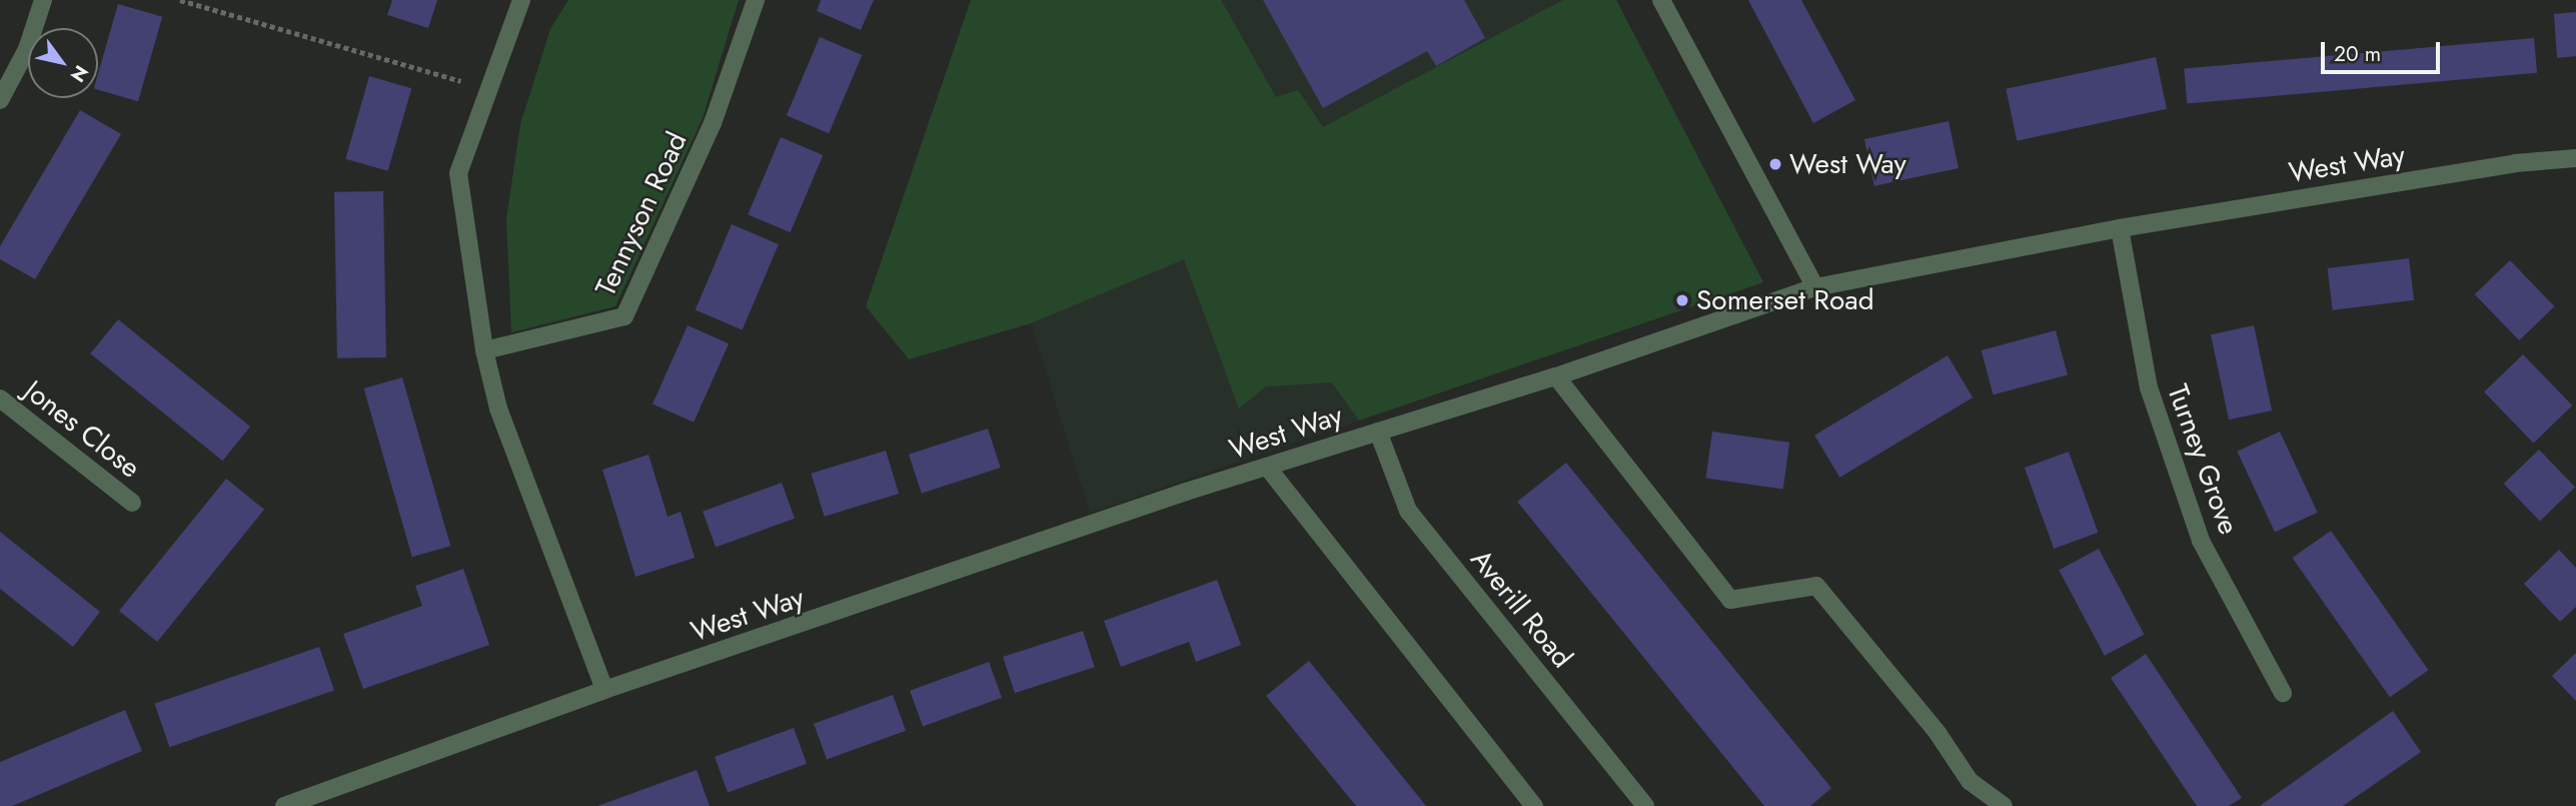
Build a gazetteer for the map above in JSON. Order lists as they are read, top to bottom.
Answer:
{
  "streets": {
    "street": [
      "West Way",
      "Tennyson Road",
      "Jones Close",
      "Turney Grove",
      "Averill Road"
    ]
  },
  "crossings": [
    ["West Way", "Turney Grove"],
    ["West Way", "Averill Road"]
  ],
  "places": ["West Way", "Somerset Road"],
  "scale_bar": "20 m",
  "north": "bottom right"
}
